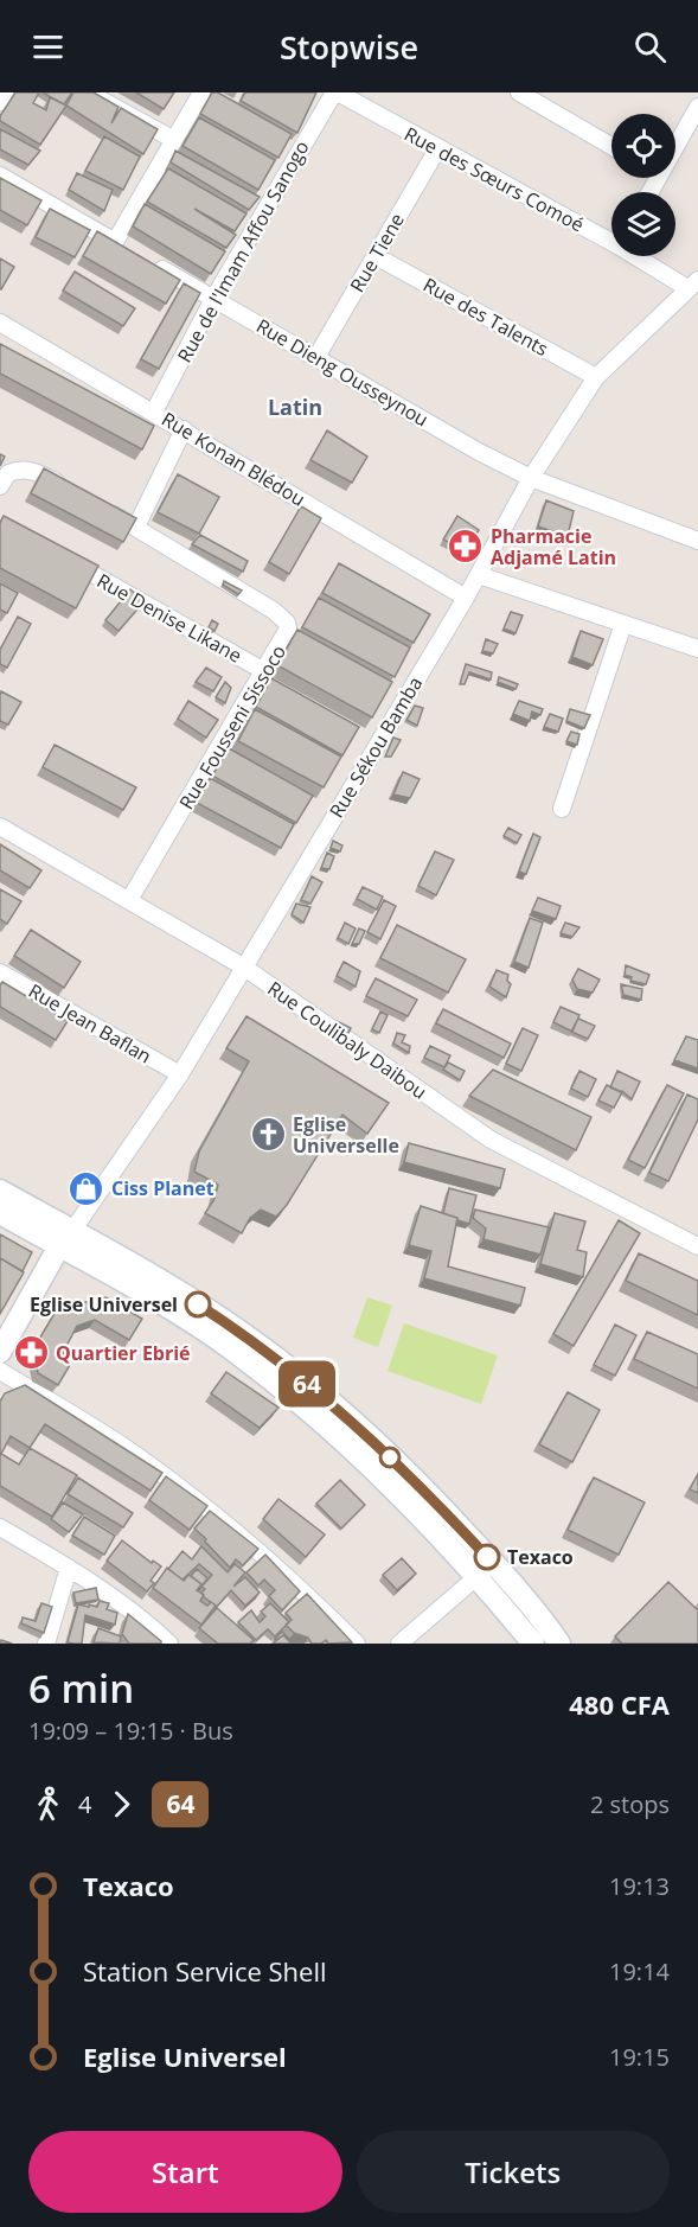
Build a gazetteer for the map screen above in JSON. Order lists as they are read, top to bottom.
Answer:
{
  "streets": {
    "street": [
      "Rue des Sœurs Comoé",
      "Rue de l'Imam Affou Sanogo",
      "Rue Tiene",
      "Rue des Talents",
      "Rue Dieng Ousseynou",
      "Rue Konan Blédou",
      "Rue Denise Likane",
      "Rue Fousseni Sissoco",
      "Rue Sékou Bamba",
      "Rue Jean Baflan",
      "Rue Coulibaly Daibou"
    ]
  },
  "crossings": [
    ["Rue des Sœurs Comoé", "Rue de l'Imam Affou Sanogo"],
    ["Rue des Sœurs Comoé", "Rue Tiene"],
    ["Rue des Sœurs Comoé", "Rue Sékou Bamba"],
    ["Rue de l'Imam Affou Sanogo", "Rue Dieng Ousseynou"],
    ["Rue de l'Imam Affou Sanogo", "Rue Konan Blédou"],
    ["Rue Tiene", "Rue des Talents"],
    ["Rue Tiene", "Rue Dieng Ousseynou"],
    ["Rue des Talents", "Rue Sékou Bamba"],
    ["Rue Dieng Ousseynou", "Rue Sékou Bamba"],
    ["Rue Konan Blédou", "Rue Sékou Bamba"],
    ["Rue Denise Likane", "Rue Fousseni Sissoco"],
    ["Rue Fousseni Sissoco", "Rue Coulibaly Daibou"],
    ["Rue Sékou Bamba", "Rue Jean Baflan"],
    ["Rue Sékou Bamba", "Rue Coulibaly Daibou"]
  ],
  "districts": ["Latin"],
  "places": {
    "pharmacy": ["Pharmacie Adjamé Latin", "Quartier Ebrié"],
    "church": ["Eglise Universelle"],
    "shop": ["Ciss Planet"],
    "other": ["Eglise Universel", "Texaco"]
  },
  "lines": ["bus line 64"],
  "page": {
    "header": "Stopwise",
    "on_map": "64",
    "heading": ["6 min", "19:09 – 19:15 · Bus", "480 CFA"],
    "legs": ["4", "64", "2 stops"],
    "list": [
      {
        "name": "Texaco",
        "value": "19:13"
      },
      {
        "name": "Station Service Shell",
        "value": "19:14"
      },
      {
        "name": "Eglise Universel",
        "value": "19:15"
      }
    ],
    "buttons": ["Start", "Tickets"]
  }
}
